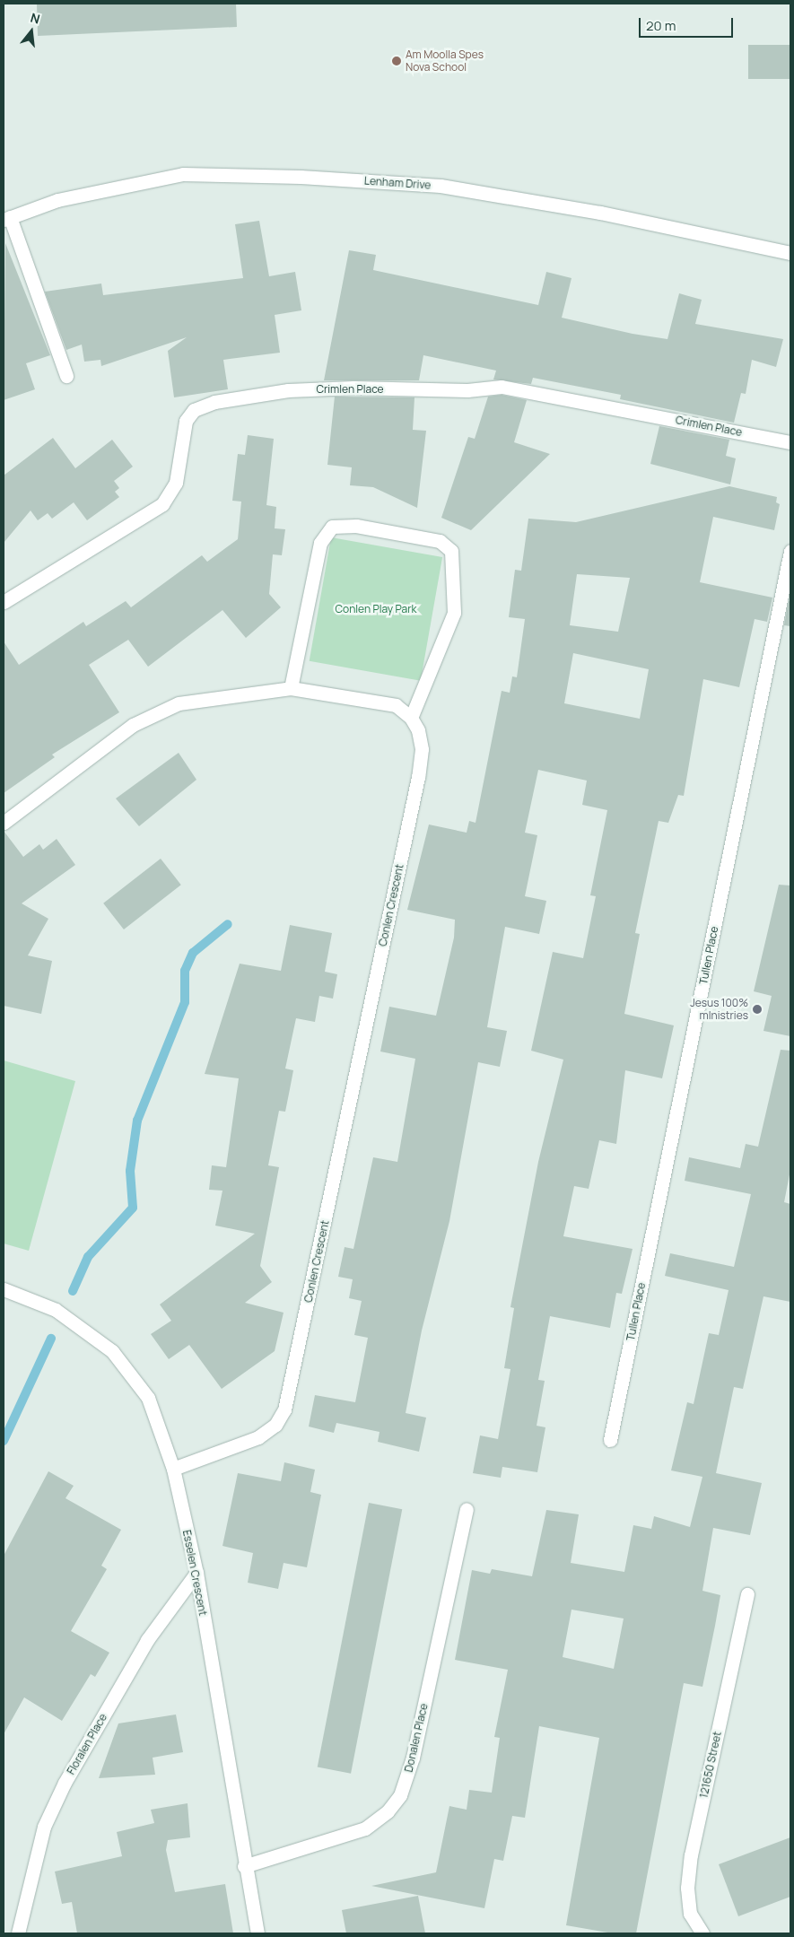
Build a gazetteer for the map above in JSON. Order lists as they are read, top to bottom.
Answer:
{
  "streets": {
    "street": [
      "Lenham Drive",
      "Crimlen Place",
      "Conlen Crescent",
      "Tullen Place",
      "Esselen Crescent",
      "Donalen Place",
      "Floralen Place",
      "121650 Street"
    ]
  },
  "crossings": [
    ["Conlen Crescent", "Esselen Crescent"],
    ["Esselen Crescent", "Donalen Place"],
    ["Esselen Crescent", "Floralen Place"]
  ],
  "parks": ["Conlen Play Park"],
  "places": ["Am Moolla Spes Nova School", "Jesus 100% mInistries"],
  "scale_bar": "20 m",
  "north": "top"
}
